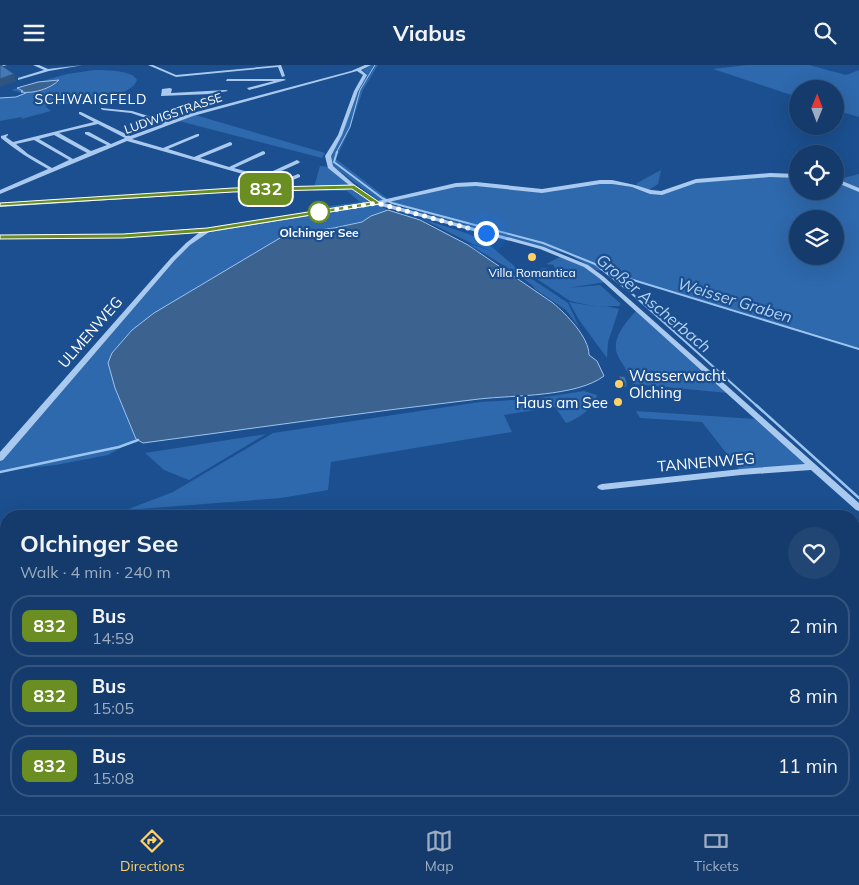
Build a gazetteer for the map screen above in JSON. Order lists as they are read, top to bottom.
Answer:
{
  "streets": {
    "street": ["LUDWIGSTRASSE", "ULMENWEG", "TANNENWEG"]
  },
  "districts": ["SCHWAIGFELD"],
  "water": ["Weisser Graben", "Großer Ascherbach"],
  "places": [
    "Olchinger See",
    "Villa Romantica",
    "Wasserwacht Olching",
    "Haus am See"
  ],
  "lines": ["bus line 832"],
  "north": "top",
  "page": {
    "header": "Viabus",
    "on_map": "832",
    "heading": ["Olchinger See", "Walk · 4 min · 240 m"],
    "list": [
      {
        "mark": "832",
        "name": "Bus",
        "note": "14:59",
        "value": "2 min"
      },
      {
        "mark": "832",
        "name": "Bus",
        "note": "15:05",
        "value": "8 min"
      },
      {
        "mark": "832",
        "name": "Bus",
        "note": "15:08",
        "value": "11 min"
      }
    ],
    "tabs": ["Directions", "Map", "Tickets"]
  }
}
